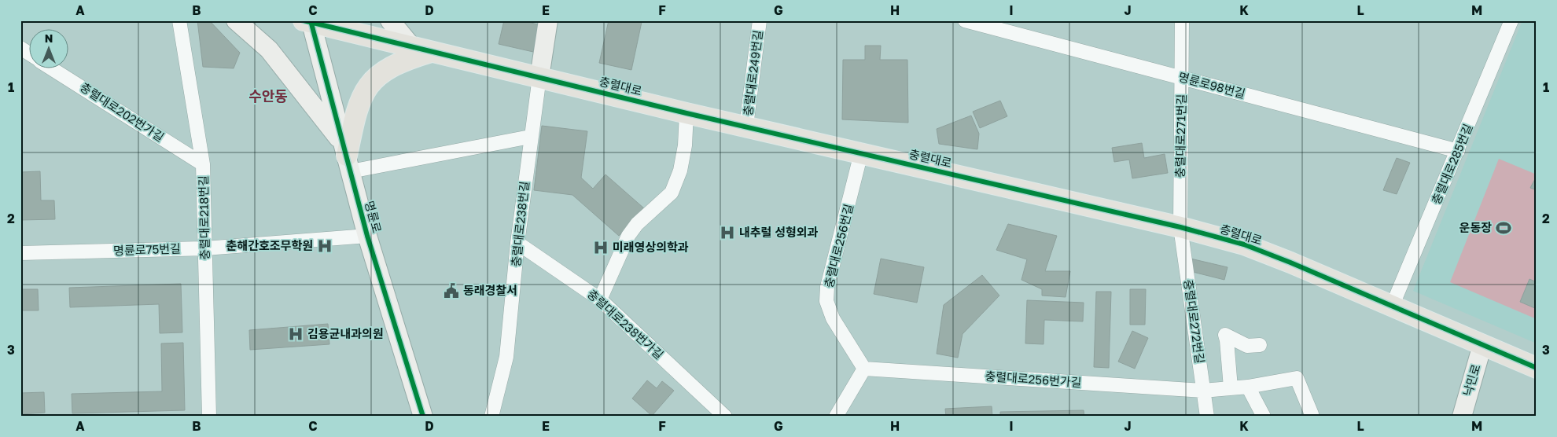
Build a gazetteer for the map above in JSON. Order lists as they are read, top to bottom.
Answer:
{
  "streets": {
    "main road": ["충렬대로", "명륜로", "낙민로"],
    "street": [
      "충렬대로249번길",
      "명륜로98번길",
      "충렬대로202번가길",
      "충렬대로271번길",
      "충렬대로285번길",
      "충렬대로218번길",
      "충렬대로238번길",
      "충렬대로256번길",
      "명륜로75번길",
      "충렬대로272번길",
      "충렬대로238번가길",
      "충렬대로256번가길"
    ]
  },
  "crossings": [
    ["충렬대로249번길", "충렬대로"],
    ["명륜로98번길", "충렬대로271번길"],
    ["명륜로98번길", "충렬대로285번길"],
    ["충렬대로", "충렬대로271번길"],
    ["충렬대로", "충렬대로285번길"],
    ["충렬대로", "명륜로"],
    ["충렬대로", "충렬대로238번길"],
    ["충렬대로", "충렬대로256번길"],
    ["충렬대로", "충렬대로272번길"],
    ["충렬대로", "낙민로"],
    ["충렬대로202번가길", "충렬대로218번길"],
    ["충렬대로271번길", "충렬대로272번길"],
    ["명륜로", "명륜로75번길"],
    ["충렬대로218번길", "명륜로75번길"],
    ["충렬대로238번길", "충렬대로238번가길"],
    ["충렬대로256번길", "충렬대로256번가길"],
    ["충렬대로272번길", "충렬대로256번가길"]
  ],
  "districts": ["수안동"],
  "places": {
    "sports": ["운동장"],
    "hospital": [
      "내추럴 성형외과",
      "춘해간호조무학원",
      "미래영상의학과",
      "김용균내과의원"
    ],
    "public building": ["동래경찰서"]
  },
  "north": "top",
  "grid": {
    "columns": [
      "A",
      "B",
      "C",
      "D",
      "E",
      "F",
      "G",
      "H",
      "I",
      "J",
      "K",
      "L",
      "M"
    ],
    "rows": ["1", "2", "3"]
  }
}
